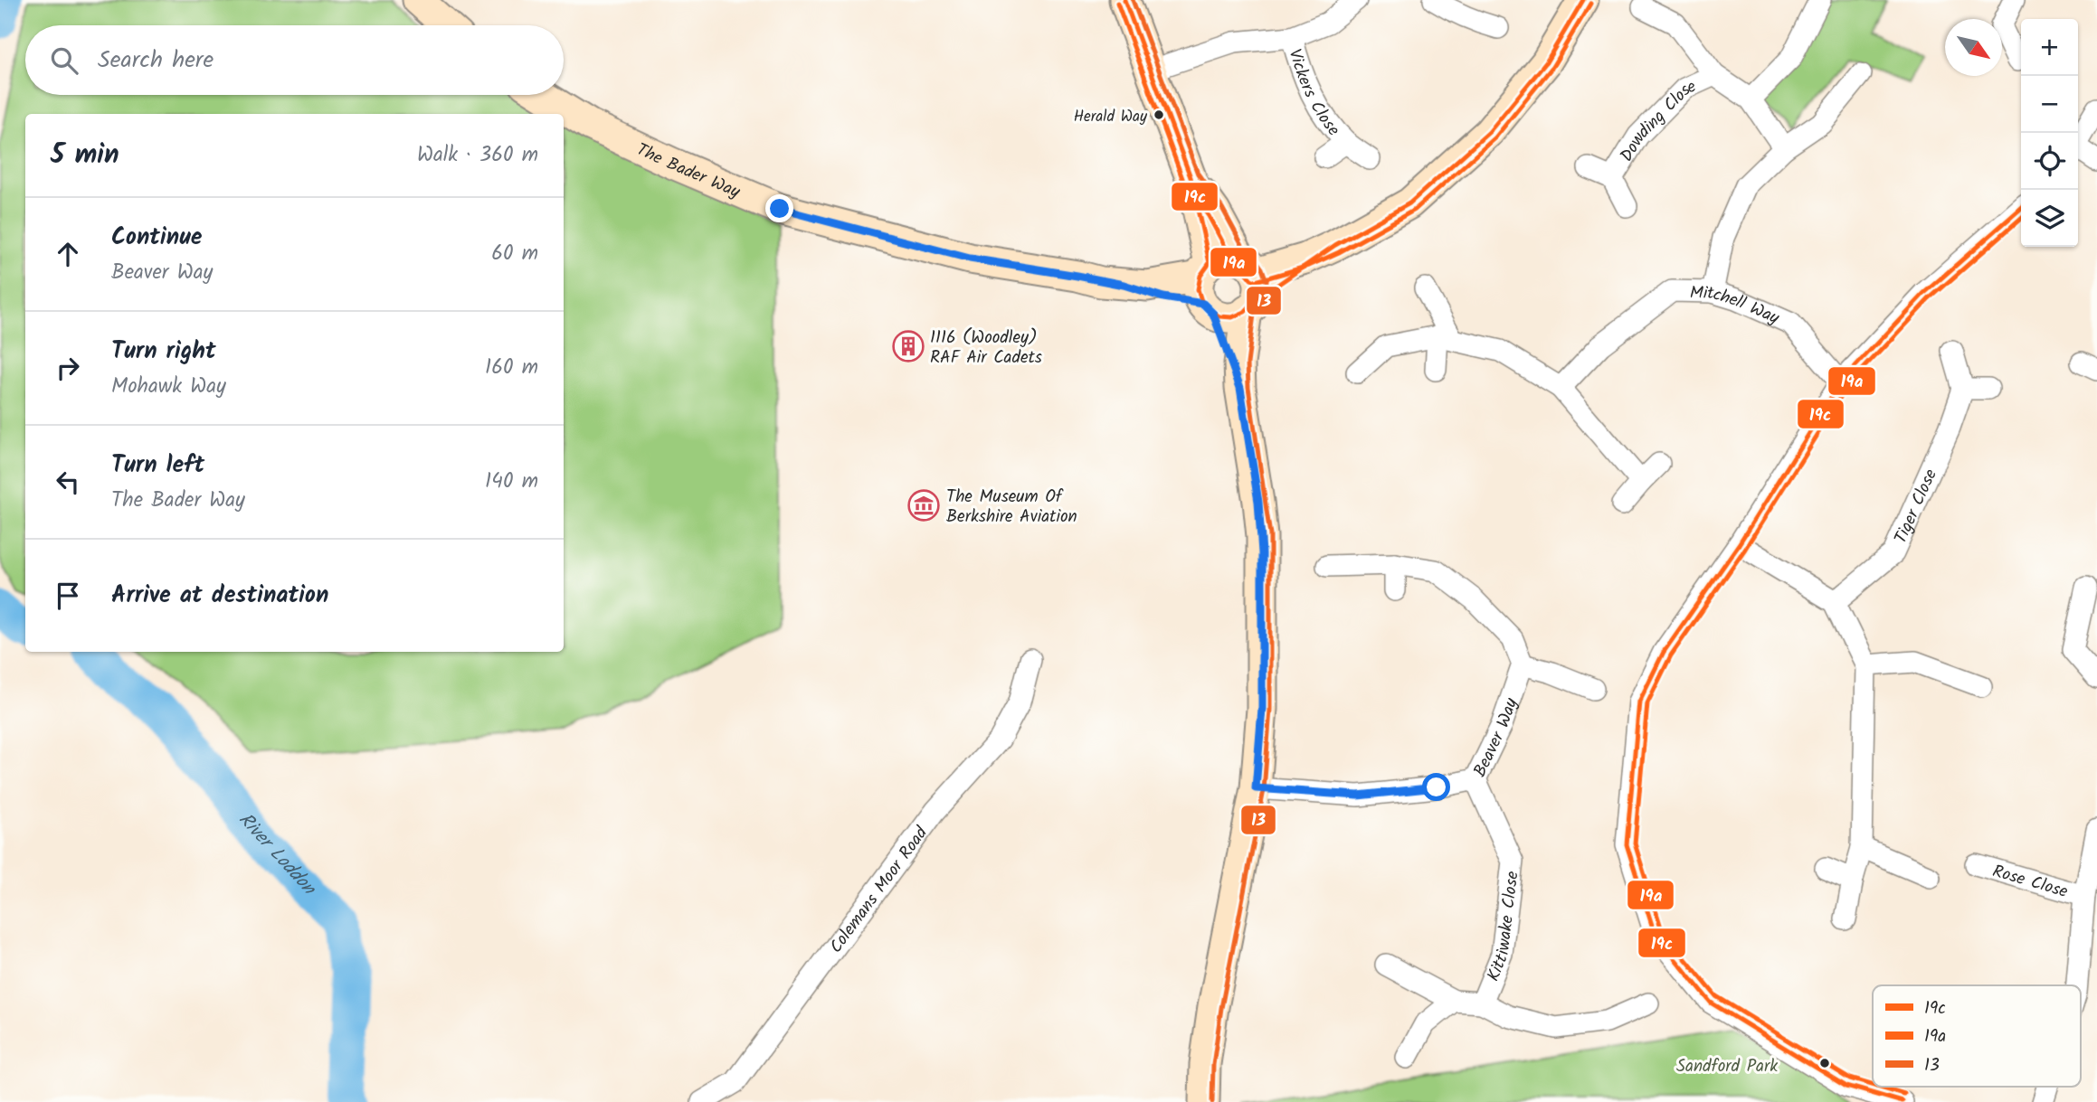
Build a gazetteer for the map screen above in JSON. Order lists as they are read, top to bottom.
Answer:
{
  "streets": {
    "street": [
      "Vickers Close",
      "Dowding Close",
      "The Bader Way",
      "Mitchell Way",
      "Tiger Close",
      "Beaver Way",
      "Rose Close",
      "Colemans Moor Road",
      "Kittiwake Close"
    ]
  },
  "crossings": [
    ["Beaver Way", "Kittiwake Close"]
  ],
  "water": ["River Loddon"],
  "parks": ["Sandford Park"],
  "places": {
    "other": ["Herald Way"],
    "building": ["1116 (Woodley) RAF Air Cadets"],
    "museum": ["The Museum Of Berkshire Aviation"]
  },
  "lines": ["transit line 19c", "transit line 13", "transit line 19a"],
  "legend": ["19c", "19a", "13"],
  "north": "bottom right",
  "page": {
    "map_buttons": ["+", "−"],
    "search": "Search here",
    "heading": ["5 min", "Walk · 360 m"],
    "list": [
      ["Continue", "Beaver Way", "60 m"],
      ["Turn right", "Mohawk Way", "160 m"],
      ["Turn left", "The Bader Way", "140 m"],
      "Arrive at destination"
    ]
  }
}
